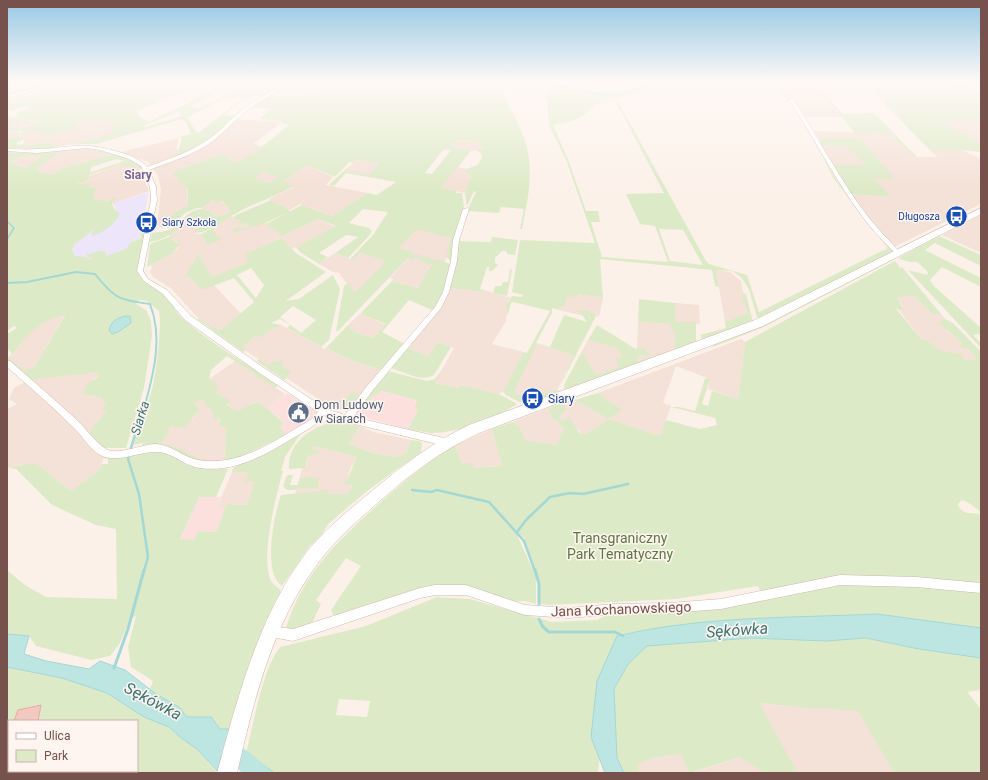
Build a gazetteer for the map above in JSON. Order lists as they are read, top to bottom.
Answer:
{
  "streets": {
    "street": ["Jana Kochanowskiego"]
  },
  "districts": ["Siary"],
  "water": ["Siarka", "Sękówka"],
  "parks": ["Transgraniczny Park Tematyczny"],
  "places": {
    "bus stop": ["Długosza", "Siary Szkoła", "Siary"],
    "public building": ["Dom Ludowy w Siarach"]
  },
  "legend": ["Ulica", "Park"]
}
